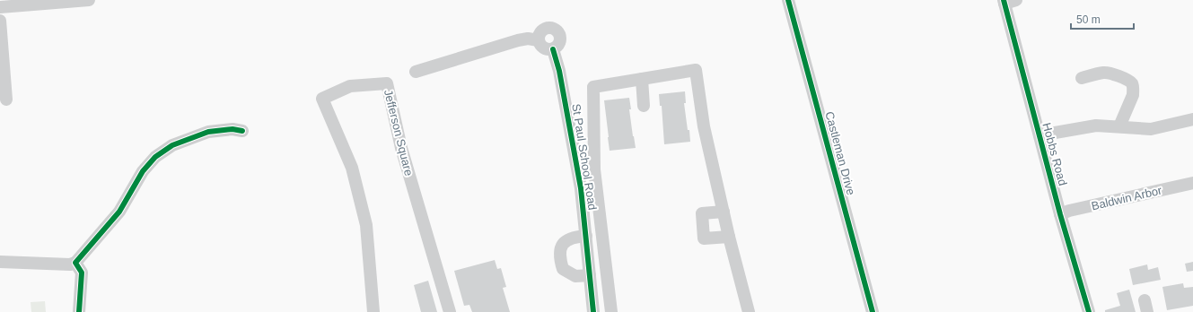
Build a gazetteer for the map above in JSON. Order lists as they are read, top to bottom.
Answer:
{
  "streets": {
    "street": [
      "Jefferson Square",
      "Castleman Drive",
      "Hobbs Road",
      "St Paul School Road",
      "Baldwin Arbor"
    ]
  },
  "crossings": [
    ["Hobbs Road", "Baldwin Arbor"]
  ],
  "scale_bar": "50 m"
}
